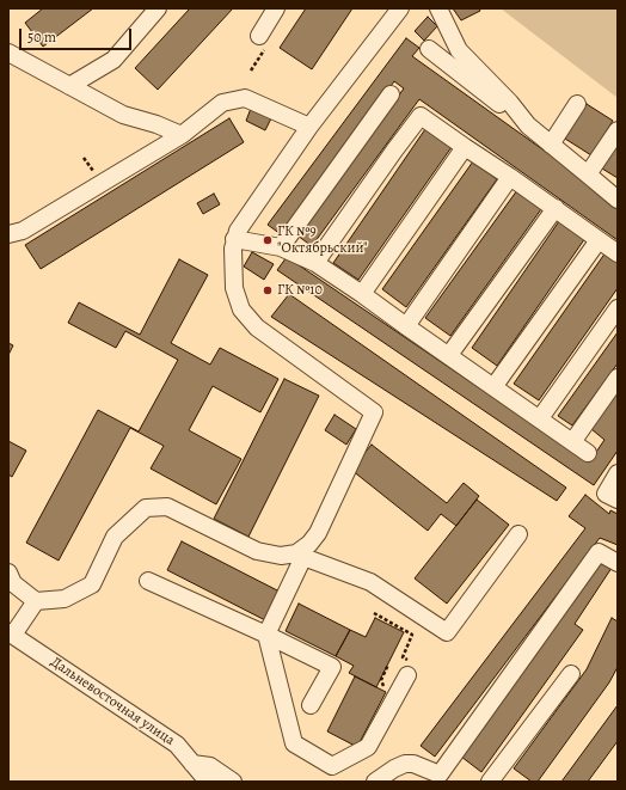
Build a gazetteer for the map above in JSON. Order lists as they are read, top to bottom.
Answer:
{
  "streets": {
    "street": ["Дальневосточная улица"]
  },
  "places": ["ГК №9 \"Октябрьский\"", "ГК №10"],
  "scale_bar": "50 m"
}
